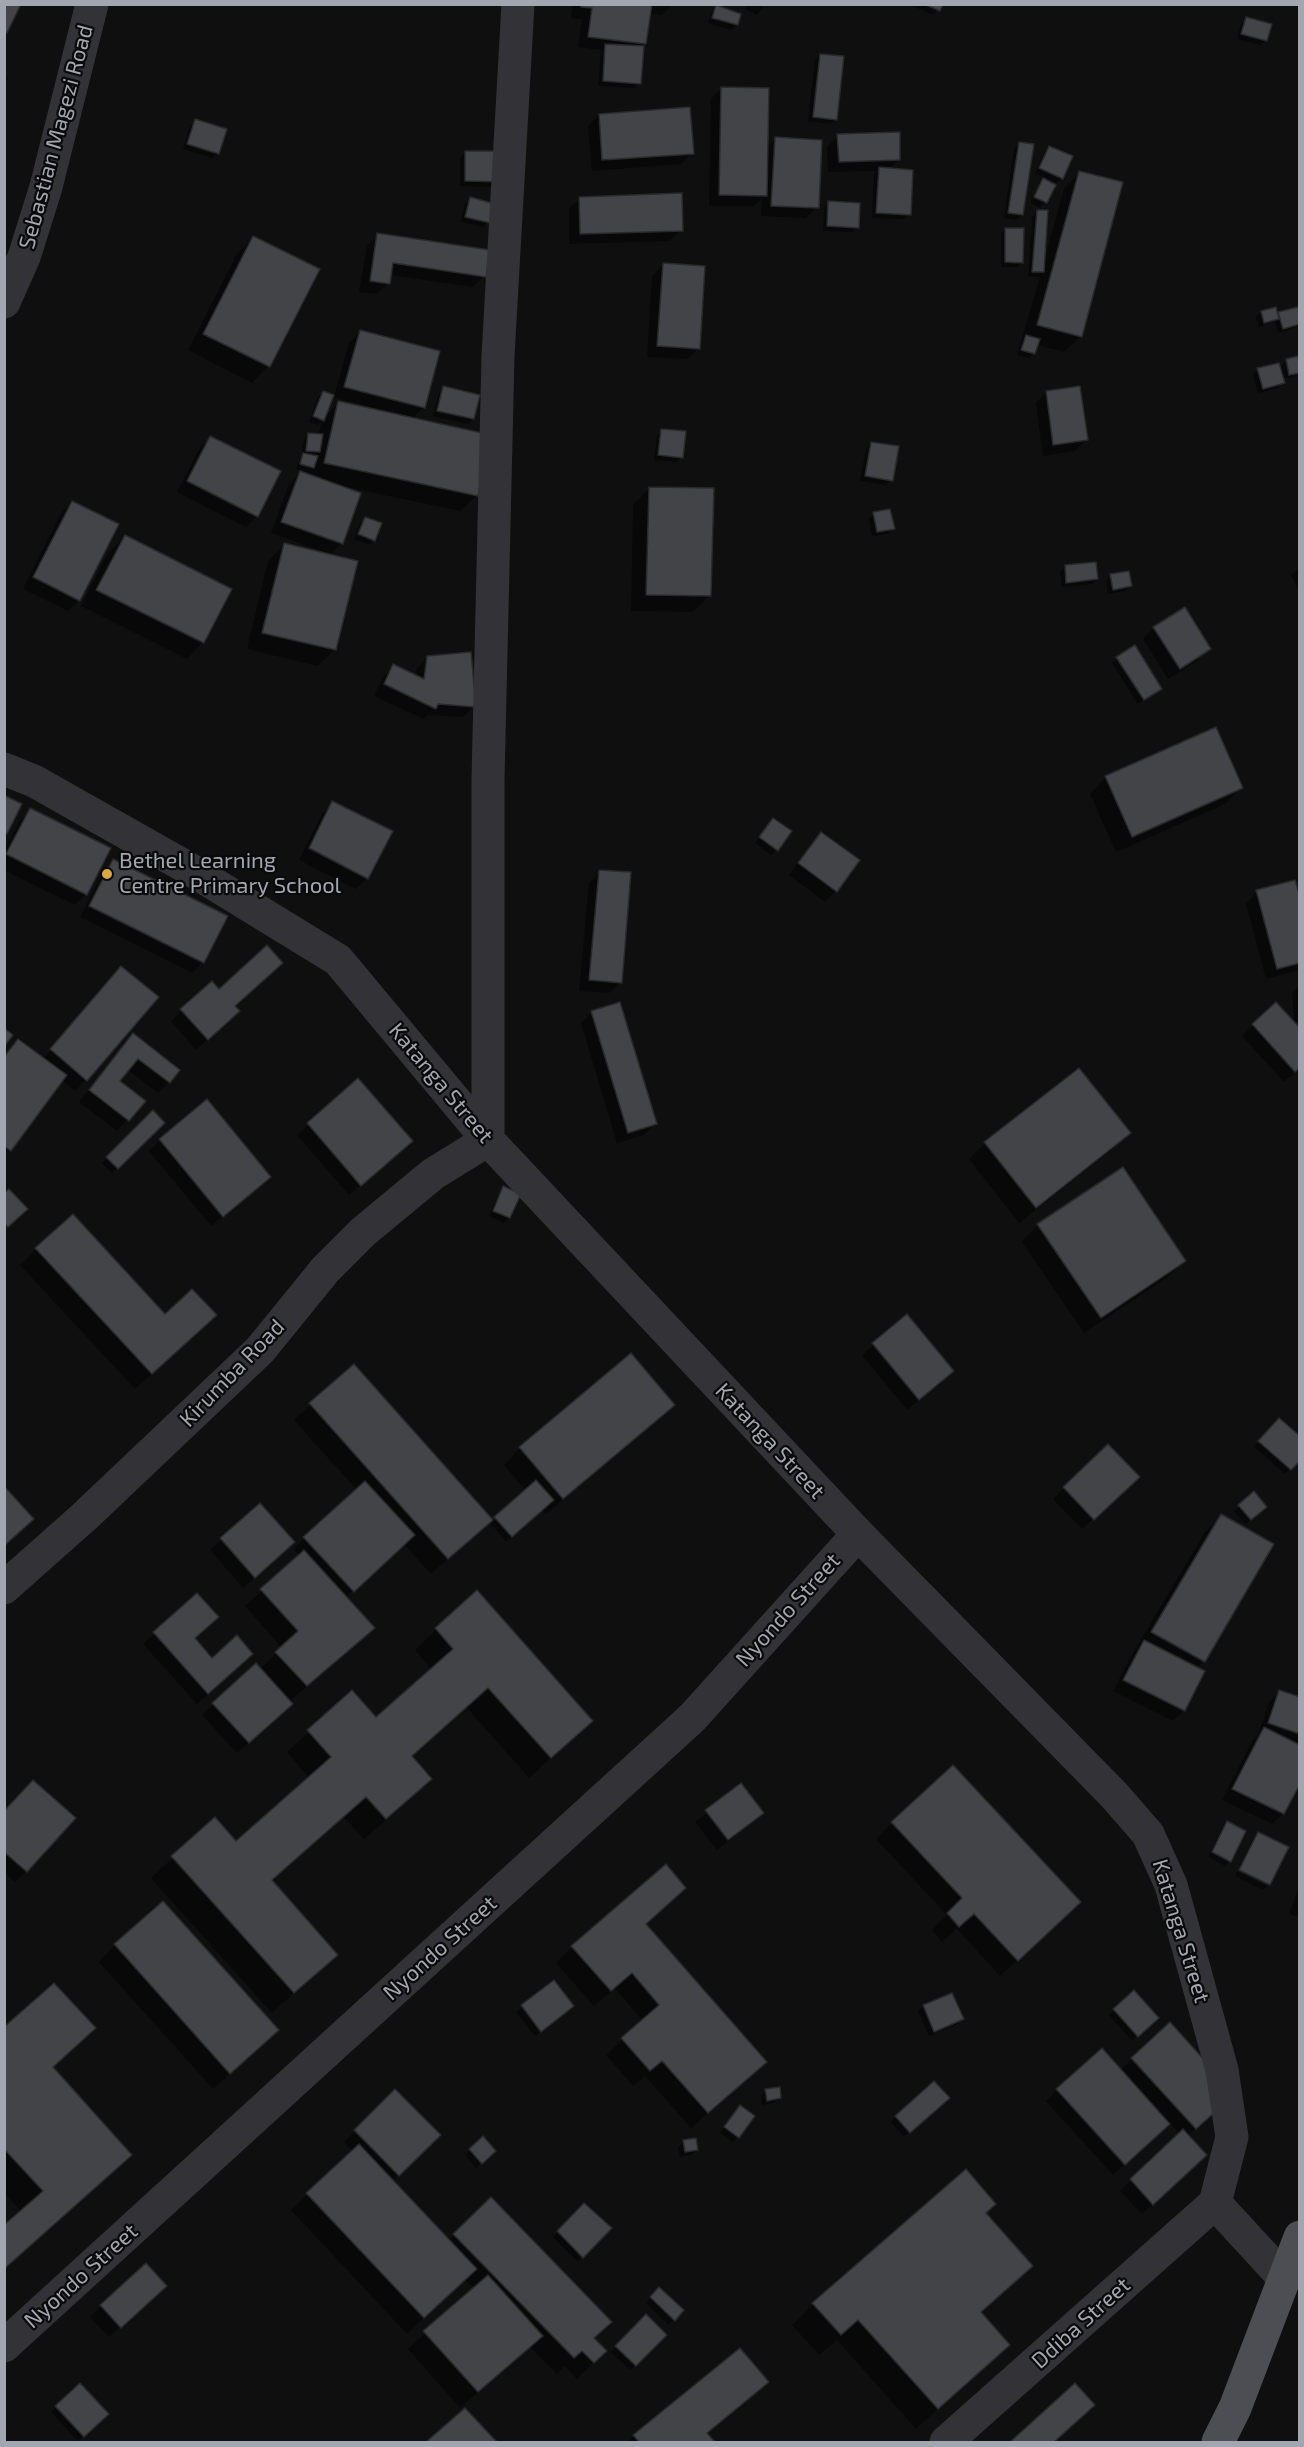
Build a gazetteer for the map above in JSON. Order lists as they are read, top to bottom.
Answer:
{
  "streets": {
    "street": [
      "Sebastian Magezi Road",
      "Katanga Street",
      "Kirumba Road",
      "Nyondo Street",
      "Ddiba Street"
    ]
  },
  "crossings": [
    ["Katanga Street", "Kirumba Road"],
    ["Katanga Street", "Nyondo Street"],
    ["Katanga Street", "Ddiba Street"]
  ],
  "places": ["Bethel Learning Centre Primary School"]
}
